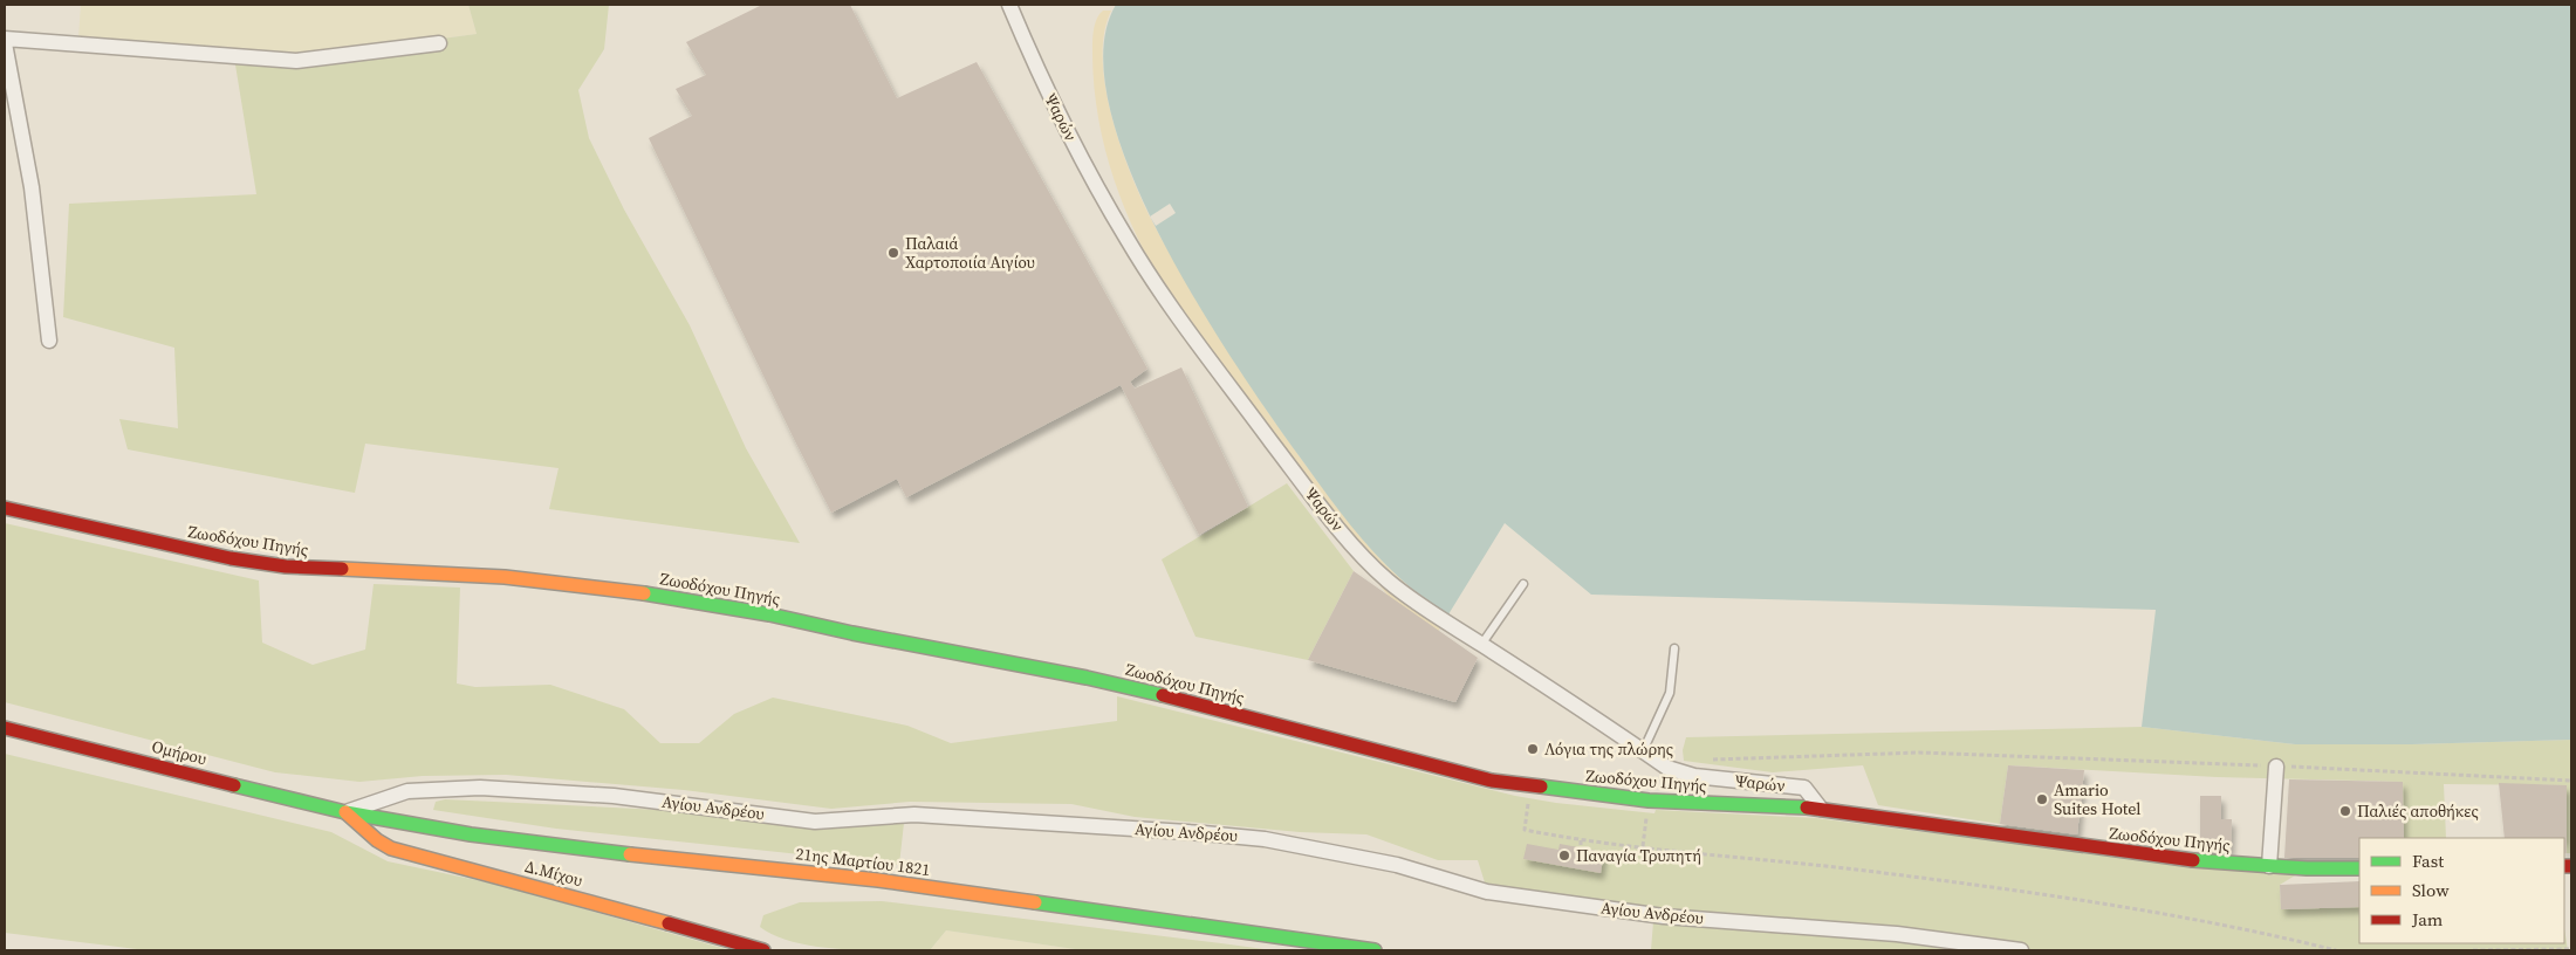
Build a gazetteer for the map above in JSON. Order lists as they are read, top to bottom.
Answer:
{
  "streets": {
    "main road": [
      "Ζωοδόχου Πηγής",
      "Ομήρου",
      "21ης Μαρτίου 1821",
      "Δ.Μίχου"
    ],
    "street": ["Ψαρών", "Αγίου Ανδρέου"]
  },
  "crossings": [
    ["Ψαρών", "Ζωοδόχου Πηγής"],
    ["Ομήρου", "Αγίου Ανδρέου"],
    ["Ομήρου", "21ης Μαρτίου 1821"],
    ["Ομήρου", "Δ.Μίχου"],
    ["Αγίου Ανδρέου", "21ης Μαρτίου 1821"],
    ["Αγίου Ανδρέου", "Δ.Μίχου"],
    ["21ης Μαρτίου 1821", "Δ.Μίχου"]
  ],
  "places": [
    "Παλαιά Χαρτοποιία Αιγίου",
    "Λόγια της πλώρης",
    "Amario Suites Hotel",
    "Παλιές αποθήκες",
    "Παναγία Τρυπητή"
  ],
  "legend": ["Fast", "Slow", "Jam"]
}
